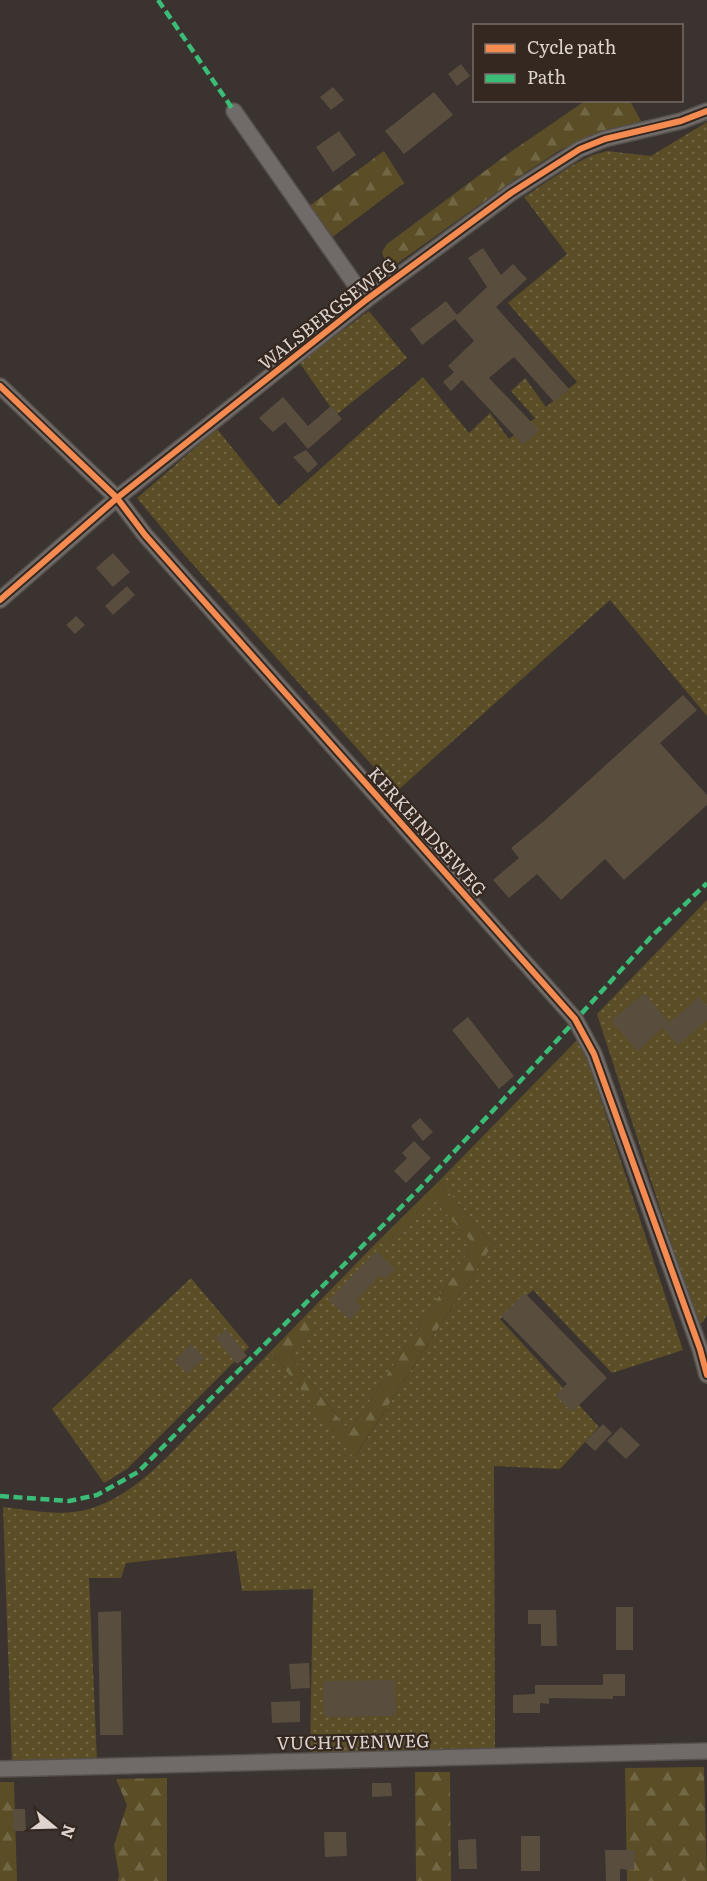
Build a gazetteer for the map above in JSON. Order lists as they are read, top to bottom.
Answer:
{
  "streets": {
    "street": ["WALSBERGSEWEG", "KERKEINDSEWEG", "VUCHTVENWEG"]
  },
  "crossings": [
    ["WALSBERGSEWEG", "KERKEINDSEWEG"]
  ],
  "legend": ["Cycle path", "Path"],
  "north": "right"
}
